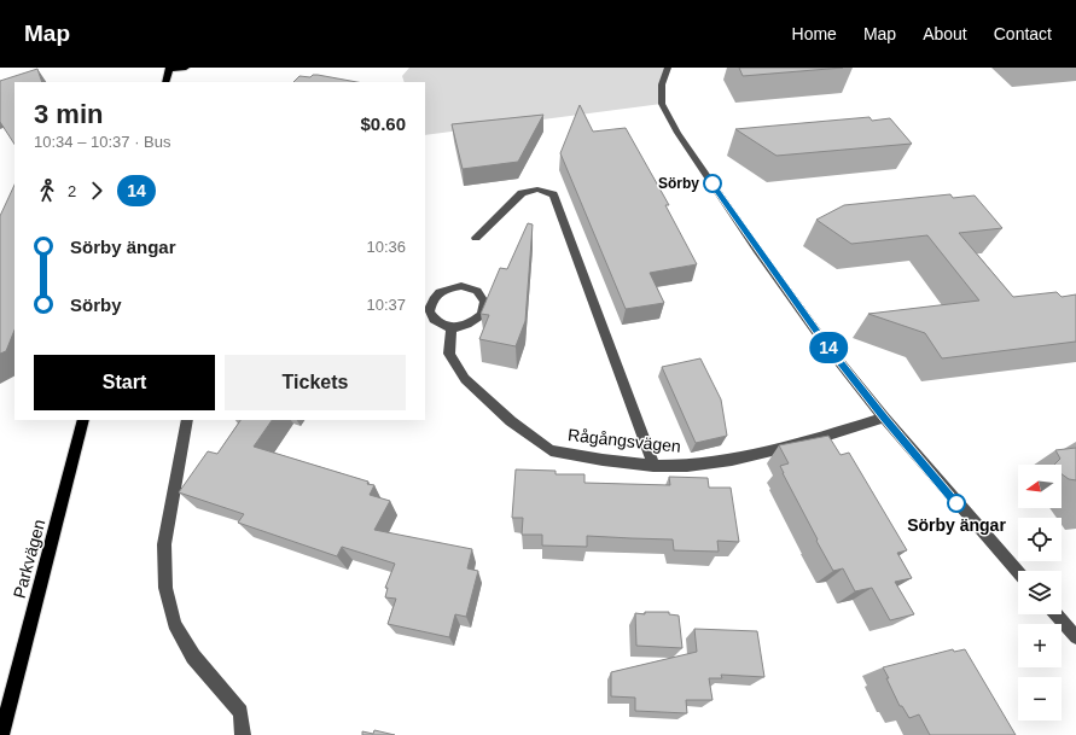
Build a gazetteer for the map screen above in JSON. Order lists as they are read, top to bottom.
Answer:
{
  "streets": {
    "main road": ["Parkvägen"],
    "street": ["Rågångsvägen"]
  },
  "places": ["Sörby", "Sörby ängar"],
  "lines": ["bus line 14"],
  "north": "left",
  "page": {
    "header": "Map",
    "nav": [
      "Home",
      "Map",
      "About",
      "Contact"
    ],
    "on_map": "14",
    "heading": ["3 min", "10:34 – 10:37 · Bus", "$0.60"],
    "legs": ["2", "14"],
    "list": [
      {
        "name": "Sörby ängar",
        "value": "10:36"
      },
      {
        "name": "Sörby",
        "value": "10:37"
      }
    ],
    "buttons": ["Start", "Tickets"],
    "map_buttons": ["+", "−"]
  }
}
